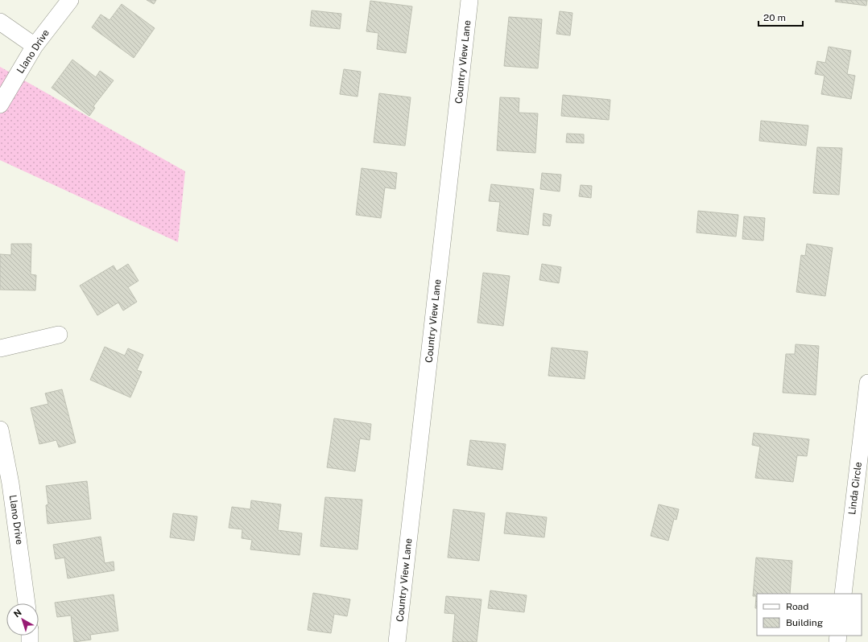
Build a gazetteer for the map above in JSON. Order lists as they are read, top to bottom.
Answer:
{
  "streets": {
    "street": ["Llano Drive", "Country View Lane", "Linda Circle"]
  },
  "legend": ["Road", "Building"],
  "scale_bar": "20 m",
  "north": "top left"
}
